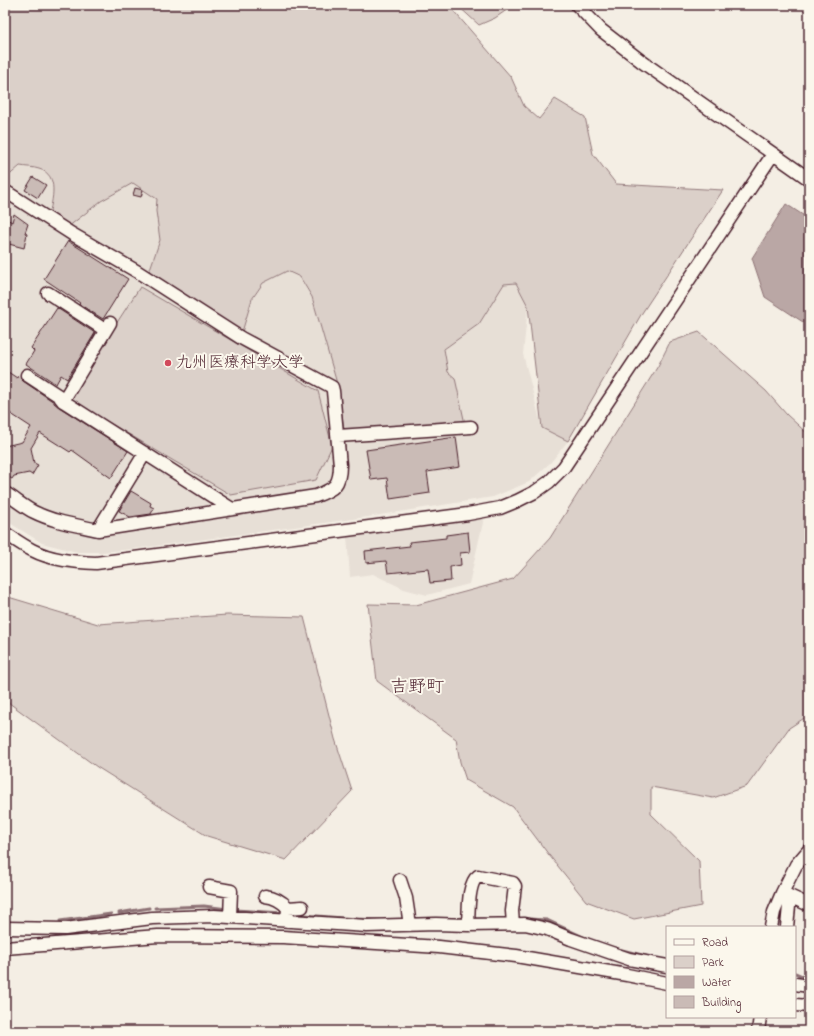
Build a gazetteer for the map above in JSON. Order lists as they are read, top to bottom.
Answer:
{
  "districts": ["吉野町"],
  "places": ["九州医療科学大学"],
  "legend": [
    "Road",
    "Park",
    "Water",
    "Building"
  ]
}
